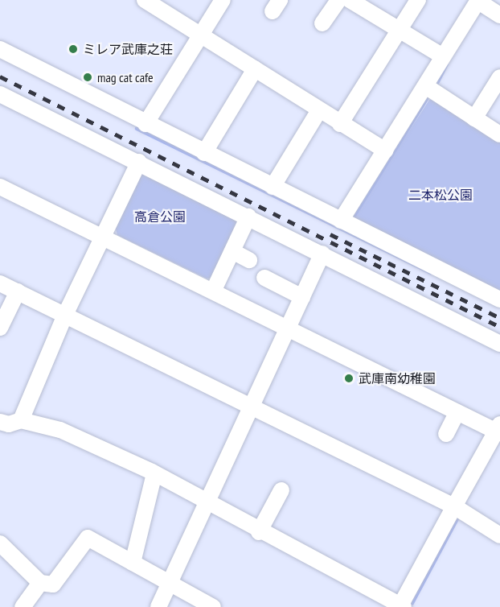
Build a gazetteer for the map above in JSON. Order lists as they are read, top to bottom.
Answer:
{
  "parks": ["二本松公園", "高倉公園"],
  "places": ["ミレア武庫之荘", "mag cat cafe", "武庫南幼稚園"]
}
